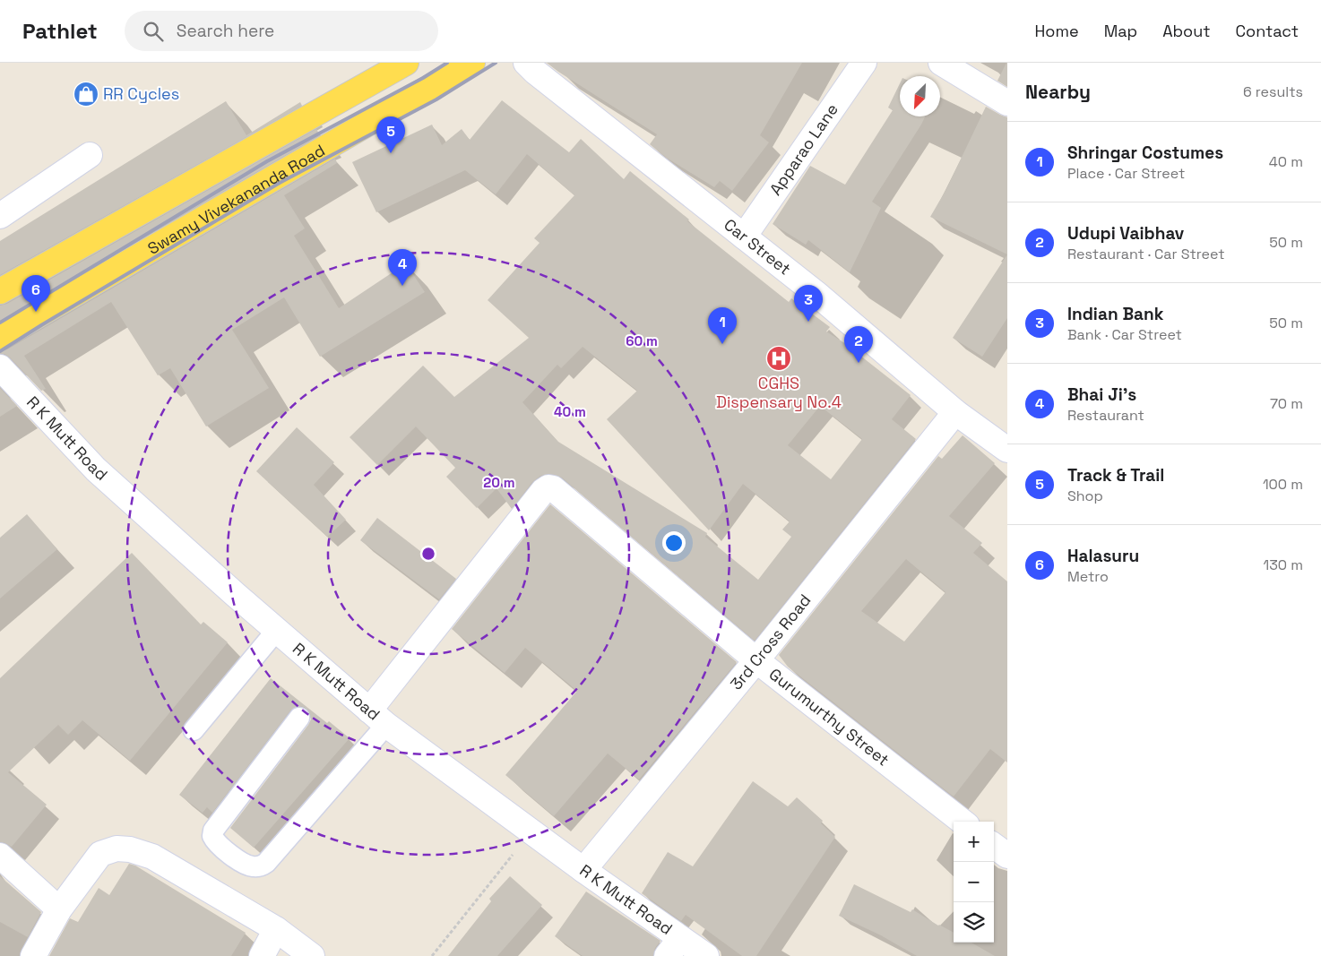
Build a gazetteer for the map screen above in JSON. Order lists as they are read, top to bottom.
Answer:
{
  "streets": {
    "main road": ["Swamy Vivekananda Road"],
    "street": [
      "Apparao Lane",
      "Car Street",
      "R K Mutt Road",
      "3rd Cross Road",
      "Gurumurthy Street"
    ]
  },
  "crossings": [
    ["Apparao Lane", "Car Street"],
    ["Car Street", "3rd Cross Road"],
    ["R K Mutt Road", "3rd Cross Road"],
    ["R K Mutt Road", "Gurumurthy Street"],
    ["3rd Cross Road", "Gurumurthy Street"]
  ],
  "places": {
    "shop": ["RR Cycles"],
    "hospital": ["CGHS Dispensary No.4"]
  },
  "north": "bottom left",
  "page": {
    "header": "Pathlet",
    "search": "Search here",
    "nav": [
      "Home",
      "Map",
      "About",
      "Contact"
    ],
    "heading": ["Nearby", "6 results"],
    "pins": [
      "5",
      "4",
      "6",
      "3",
      "1",
      "2"
    ],
    "list": [
      {
        "mark": "1",
        "name": "Shringar Costumes",
        "note": "Place · Car Street",
        "value": "40 m"
      },
      {
        "mark": "2",
        "name": "Udupi Vaibhav",
        "note": "Restaurant · Car Street",
        "value": "50 m"
      },
      {
        "mark": "3",
        "name": "Indian Bank",
        "note": "Bank · Car Street",
        "value": "50 m"
      },
      {
        "mark": "4",
        "name": "Bhai Ji's",
        "note": "Restaurant",
        "value": "70 m"
      },
      {
        "mark": "5",
        "name": "Track & Trail",
        "note": "Shop",
        "value": "100 m"
      },
      {
        "mark": "6",
        "name": "Halasuru",
        "note": "Metro",
        "value": "130 m"
      }
    ],
    "map_buttons": ["+", "−"]
  },
  "rings": ["60 m", "40 m", "20 m"]
}
